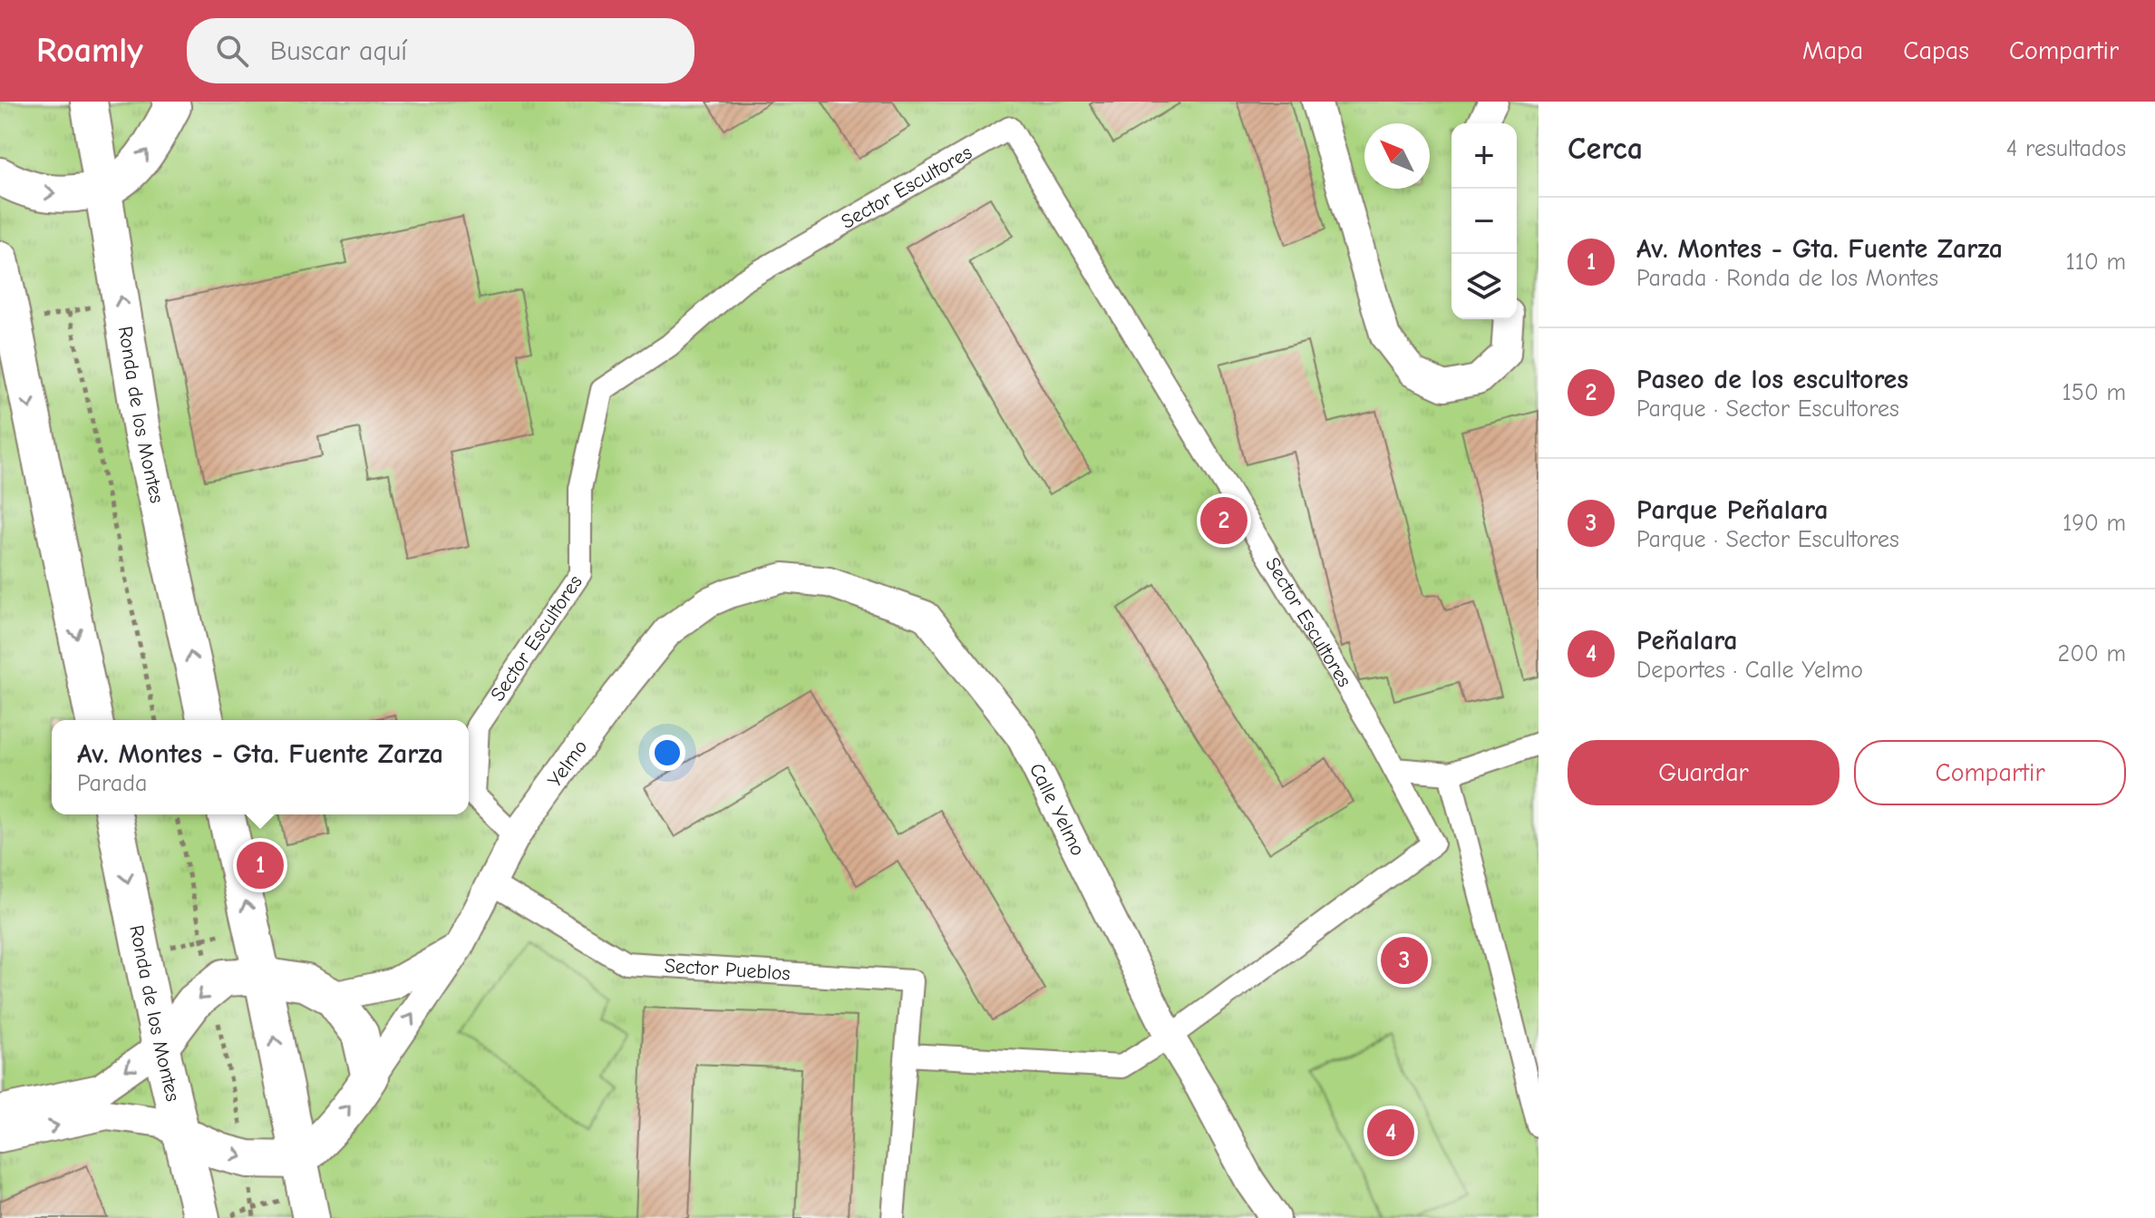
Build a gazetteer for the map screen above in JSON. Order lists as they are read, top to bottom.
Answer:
{
  "streets": {
    "street": [
      "Sector Escultores",
      "Ronda de los Montes",
      "Yelmo",
      "Calle Yelmo",
      "Sector Pueblos"
    ]
  },
  "crossings": [
    ["Sector Escultores", "Yelmo"],
    ["Sector Escultores", "Calle Yelmo"],
    ["Yelmo", "Calle Yelmo"],
    ["Yelmo", "Sector Pueblos"]
  ],
  "north": "top left",
  "page": {
    "header": "Roamly",
    "search": "Buscar aquí",
    "nav": ["Mapa", "Capas", "Compartir"],
    "heading": ["Cerca", "4 resultados"],
    "map_buttons": ["+", "−"],
    "list": [
      {
        "mark": "1",
        "name": "Av. Montes - Gta. Fuente Zarza",
        "note": "Parada · Ronda de los Montes",
        "value": "110 m"
      },
      {
        "mark": "2",
        "name": "Paseo de los escultores",
        "note": "Parque · Sector Escultores",
        "value": "150 m"
      },
      {
        "mark": "3",
        "name": "Parque Peñalara",
        "note": "Parque · Sector Escultores",
        "value": "190 m"
      },
      {
        "mark": "4",
        "name": "Peñalara",
        "note": "Deportes · Calle Yelmo",
        "value": "200 m"
      }
    ],
    "pins": [
      "2",
      "1",
      "3",
      "4"
    ],
    "buttons": ["Guardar", "Compartir"],
    "popup": ["Av. Montes - Gta. Fuente Zarza", "Parada"]
  }
}
